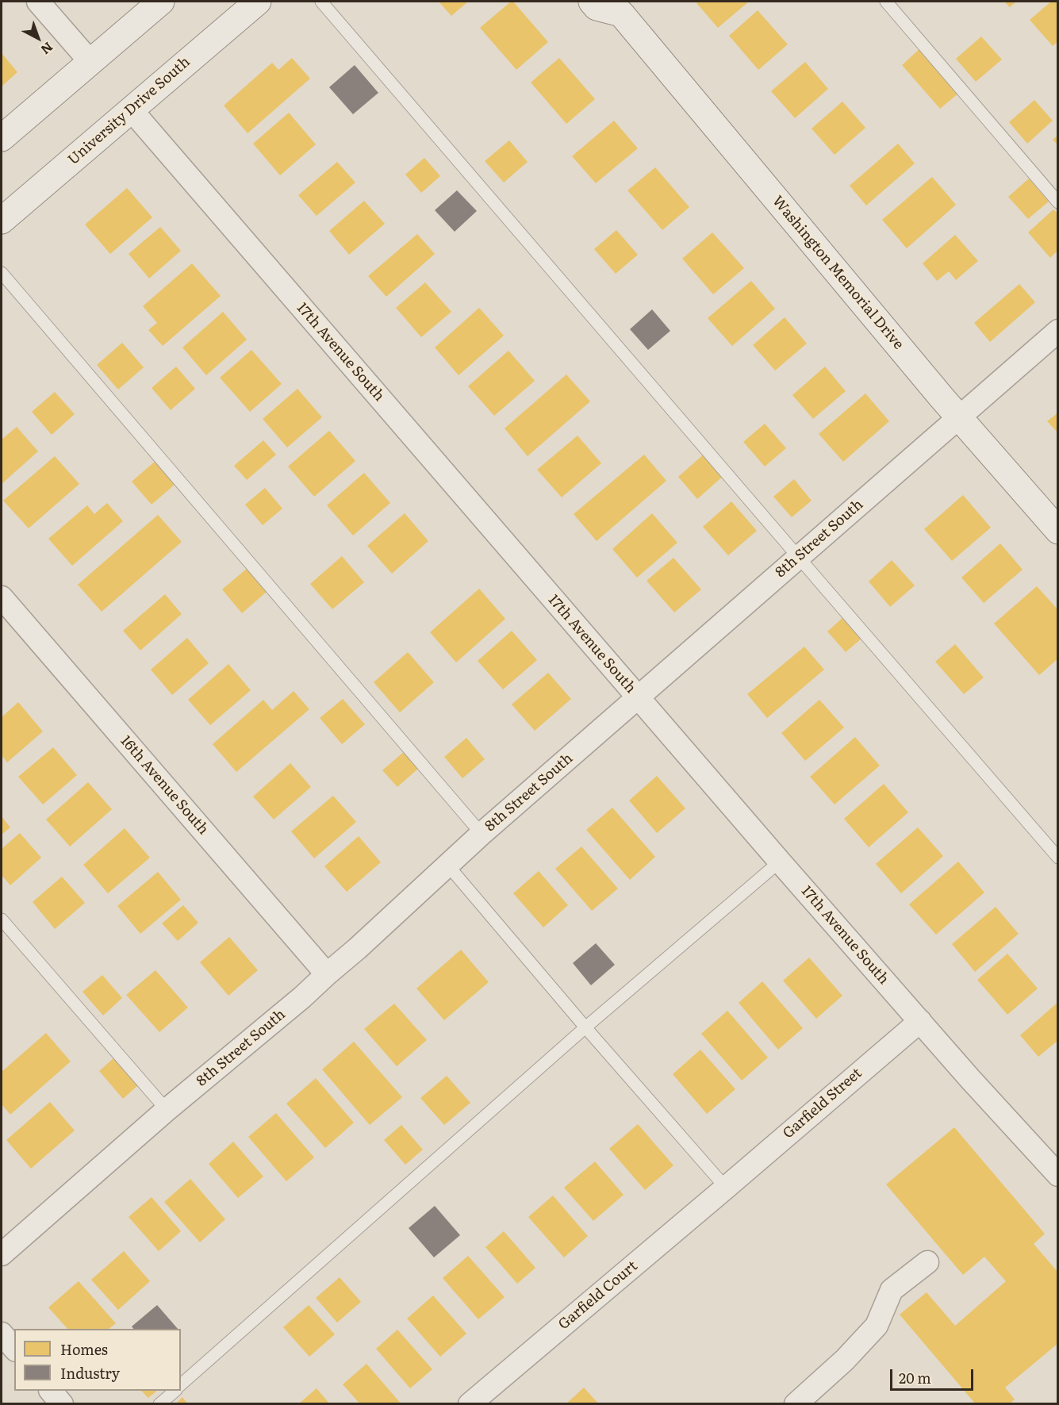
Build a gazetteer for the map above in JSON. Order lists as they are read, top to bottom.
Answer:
{
  "streets": {
    "street": [
      "University Drive South",
      "Washington Memorial Drive",
      "17th Avenue South",
      "8th Street South",
      "16th Avenue South",
      "Garfield Street",
      "Garfield Court"
    ]
  },
  "crossings": [
    ["University Drive South", "17th Avenue South"],
    ["Washington Memorial Drive", "8th Street South"],
    ["17th Avenue South", "8th Street South"],
    ["17th Avenue South", "Garfield Street"],
    ["8th Street South", "16th Avenue South"],
    ["Garfield Street", "Garfield Court"]
  ],
  "legend": ["Homes", "Industry"],
  "scale_bar": "20 m",
  "north": "bottom right"
}
